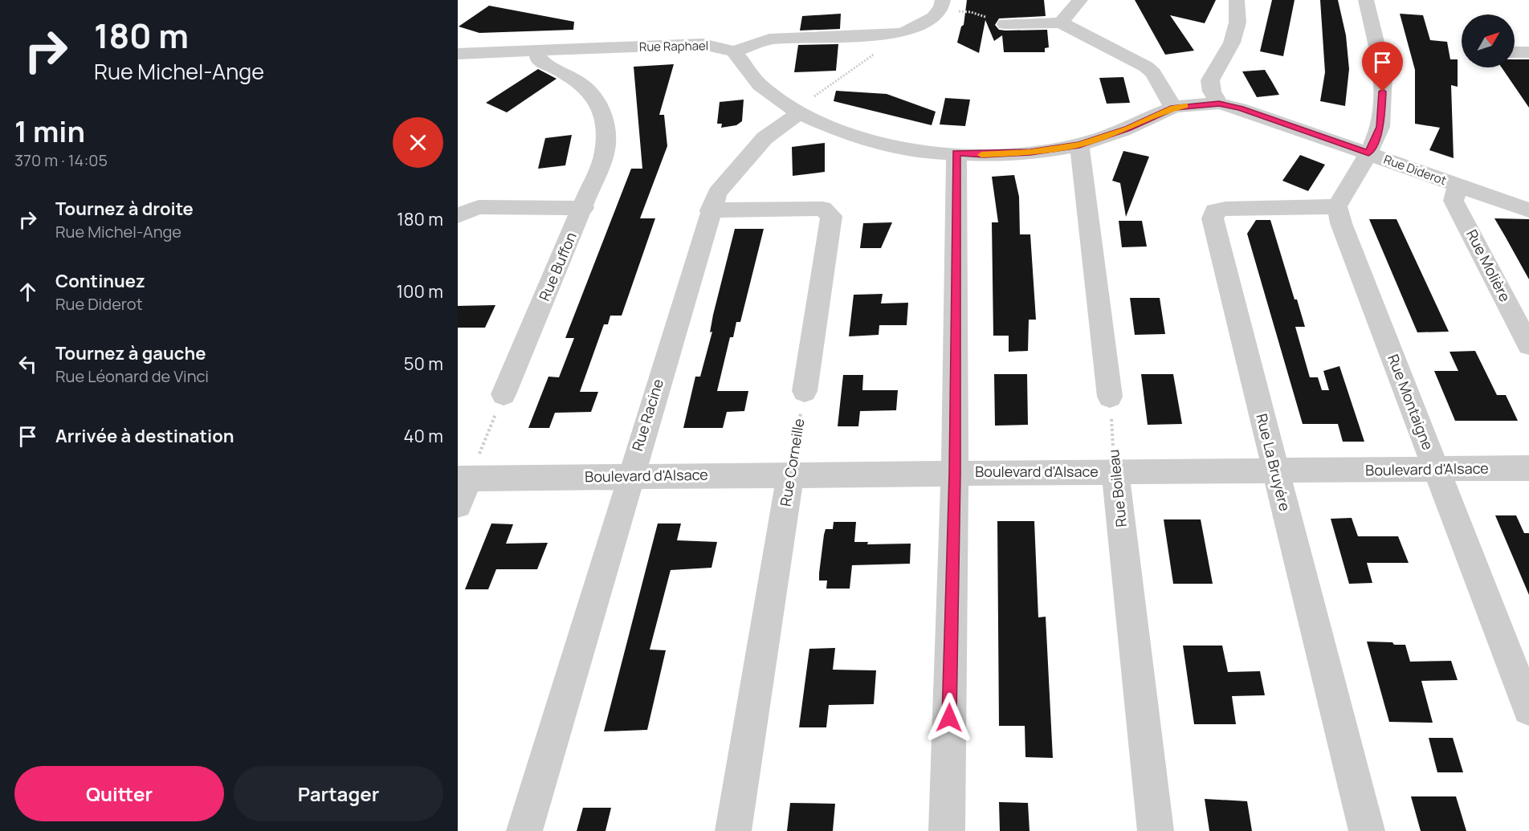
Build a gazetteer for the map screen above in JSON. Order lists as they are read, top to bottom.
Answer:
{
  "streets": {
    "street": [
      "Rue Raphael",
      "Rue Diderot",
      "Rue Molière",
      "Rue Buffon",
      "Rue Montaigne",
      "Rue Racine",
      "Rue Corneille",
      "Rue La Bruyére",
      "Boulevard d'Alsace",
      "Rue Boileau"
    ]
  },
  "crossings": [
    ["Rue Raphael", "Rue Diderot"],
    ["Rue Raphael", "Rue Buffon"],
    ["Rue Diderot", "Rue Molière"],
    ["Rue Diderot", "Rue Racine"],
    ["Rue Montaigne", "Rue La Bruyére"],
    ["Rue Montaigne", "Boulevard d'Alsace"],
    ["Rue Racine", "Boulevard d'Alsace"],
    ["Rue Corneille", "Boulevard d'Alsace"],
    ["Rue La Bruyére", "Boulevard d'Alsace"],
    ["Boulevard d'Alsace", "Rue Boileau"]
  ],
  "north": "top right",
  "page": {
    "turn": ["180 m", "Rue Michel-Ange"],
    "heading": ["1 min", "370 m · 14:05"],
    "list": [
      {
        "name": "Tournez à droite",
        "note": "Rue Michel-Ange",
        "value": "180 m"
      },
      {
        "name": "Continuez",
        "note": "Rue Diderot",
        "value": "100 m"
      },
      {
        "name": "Tournez à gauche",
        "note": "Rue Léonard de Vinci",
        "value": "50 m"
      },
      {
        "name": "Arrivée à destination",
        "value": "40 m"
      }
    ],
    "buttons": ["Quitter", "Partager"]
  }
}
